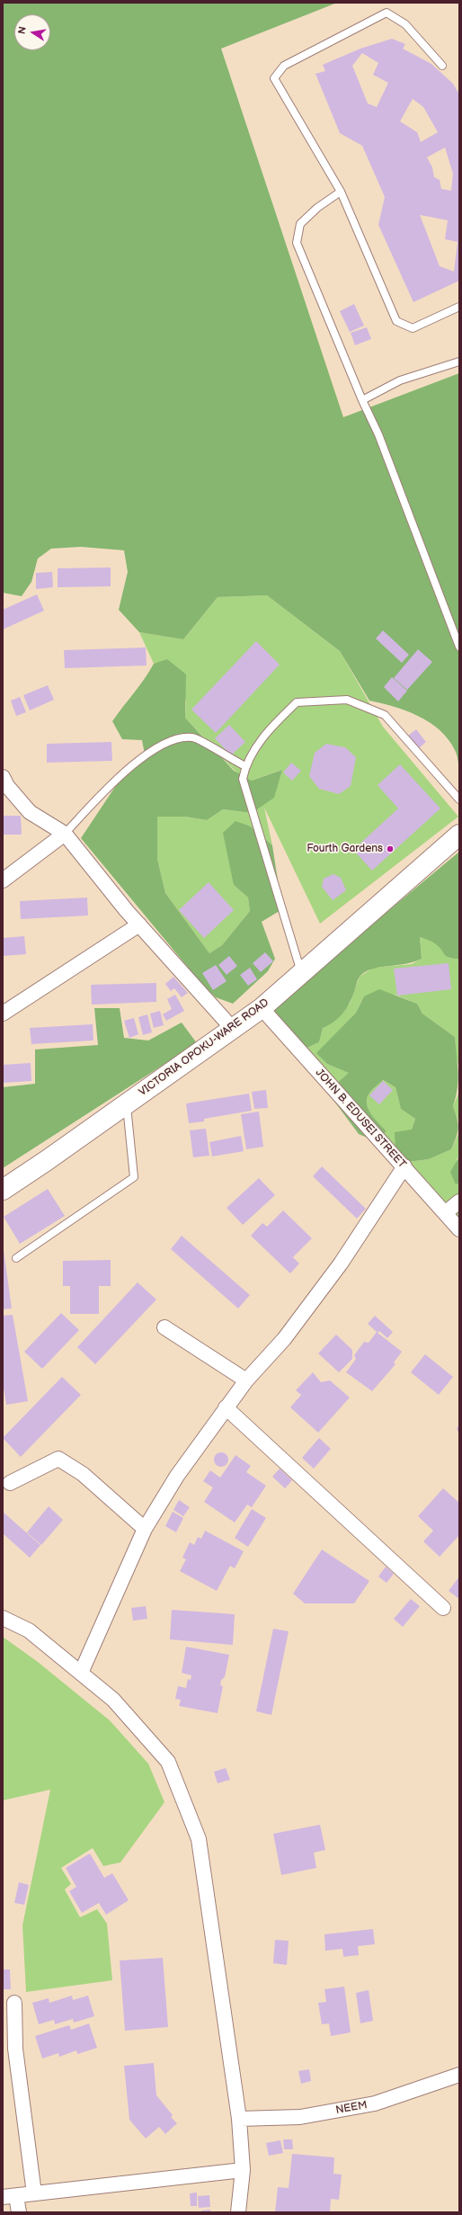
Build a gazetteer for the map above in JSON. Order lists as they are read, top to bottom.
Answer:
{
  "streets": {
    "main road": ["VICTORIA OPOKU-WARE ROAD"],
    "street": ["JOHN B. EDUSEI STREET", "NEEM"]
  },
  "crossings": [
    ["VICTORIA OPOKU-WARE ROAD", "JOHN B. EDUSEI STREET"]
  ],
  "places": ["Fourth Gardens"],
  "north": "left"
}
